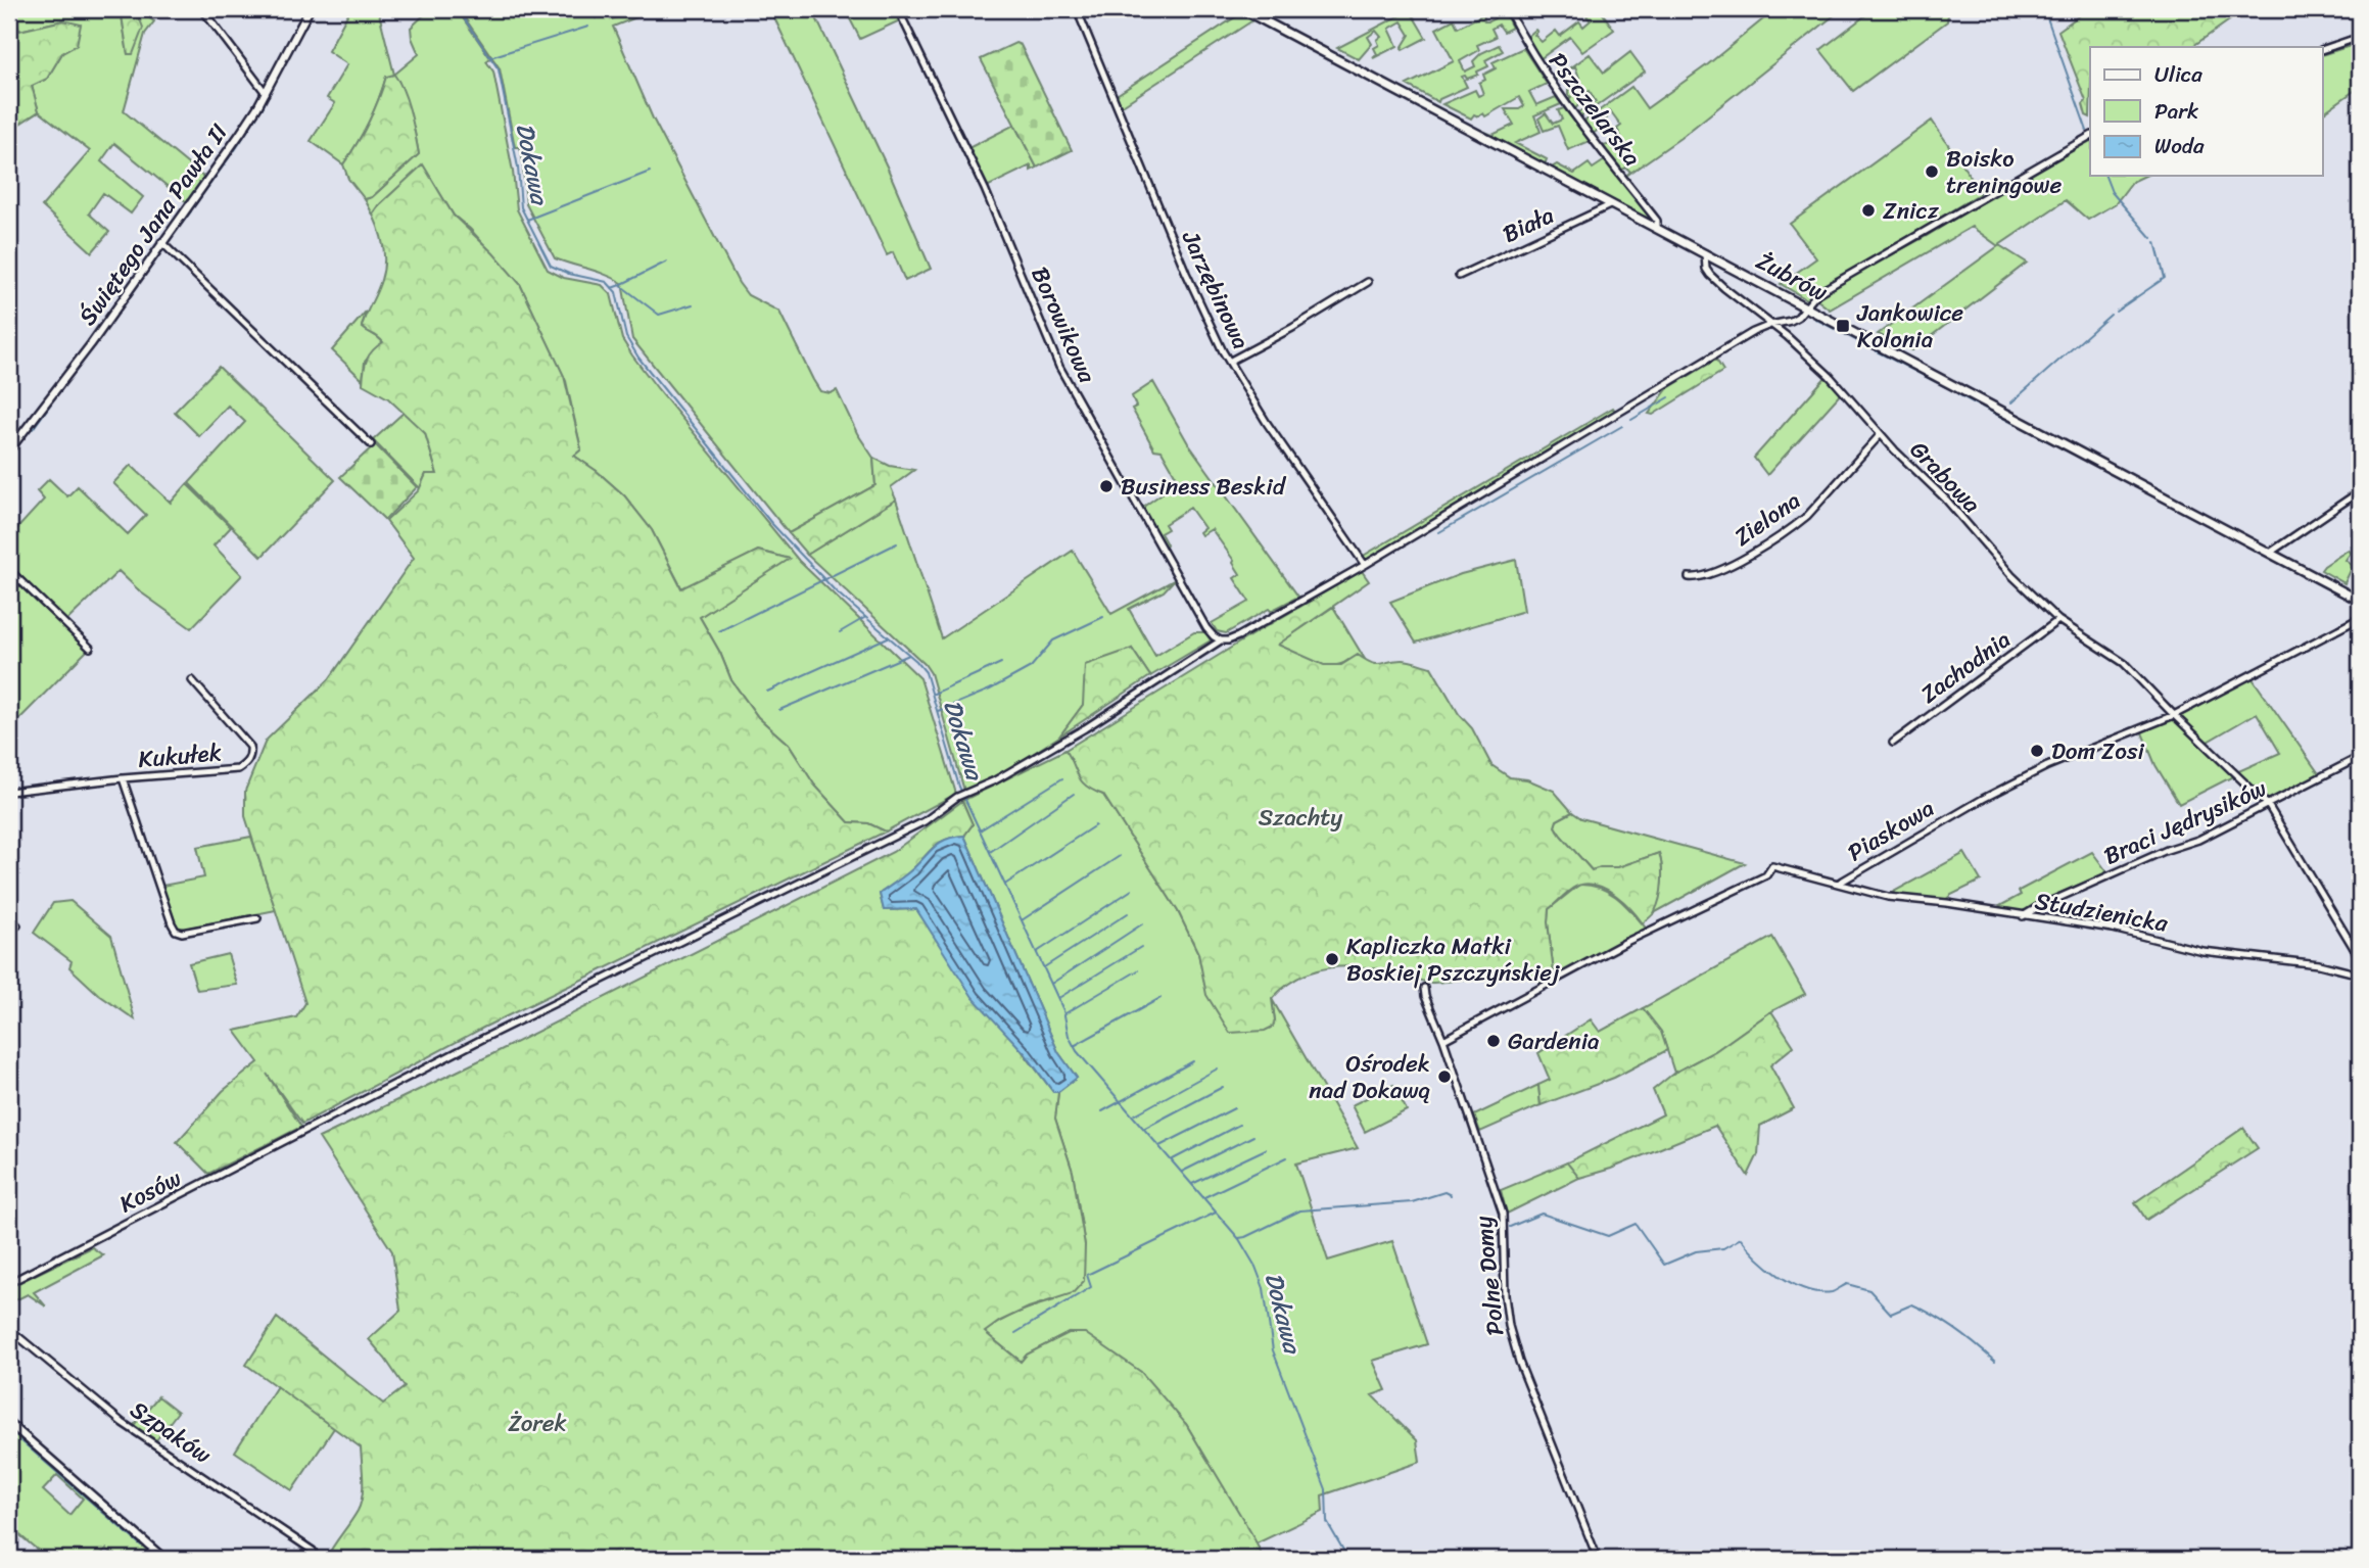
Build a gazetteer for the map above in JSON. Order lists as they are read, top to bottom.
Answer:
{
  "streets": {
    "main road": ["Żubrów"],
    "street": [
      "Pszczelarska",
      "Świętego Jana Pawła II",
      "Biała",
      "Jarzębinowa",
      "Borowikowa",
      "Grabowa",
      "Zielona",
      "Zachodnia",
      "Kukułek",
      "Braci Jędrysików",
      "Piaskowa",
      "Studzienicka",
      "Kosów",
      "Polne Domy",
      "Szpaków"
    ]
  },
  "crossings": [
    ["Pszczelarska", "Żubrów"],
    ["Biała", "Żubrów"],
    ["Żubrów", "Grabowa"],
    ["Żubrów", "Kosów"],
    ["Jarzębinowa", "Kosów"],
    ["Borowikowa", "Kosów"],
    ["Grabowa", "Zielona"],
    ["Grabowa", "Zachodnia"],
    ["Grabowa", "Braci Jędrysików"],
    ["Grabowa", "Piaskowa"],
    ["Grabowa", "Kosów"],
    ["Braci Jędrysików", "Studzienicka"],
    ["Piaskowa", "Studzienicka"],
    ["Piaskowa", "Polne Domy"]
  ],
  "water": ["Dokawa"],
  "parks": ["Szachty", "Żorek"],
  "places": {
    "other": [
      "Boisko treningowe",
      "Znicz",
      "Business Beskid",
      "Dom Zosi",
      "Kapliczka Matki Boskiej Pszczyńskiej",
      "Gardenia",
      "Ośrodek nad Dokawą"
    ],
    "transit": ["Jankowice Kolonia"]
  },
  "legend": ["Ulica", "Park", "Woda"]
}
